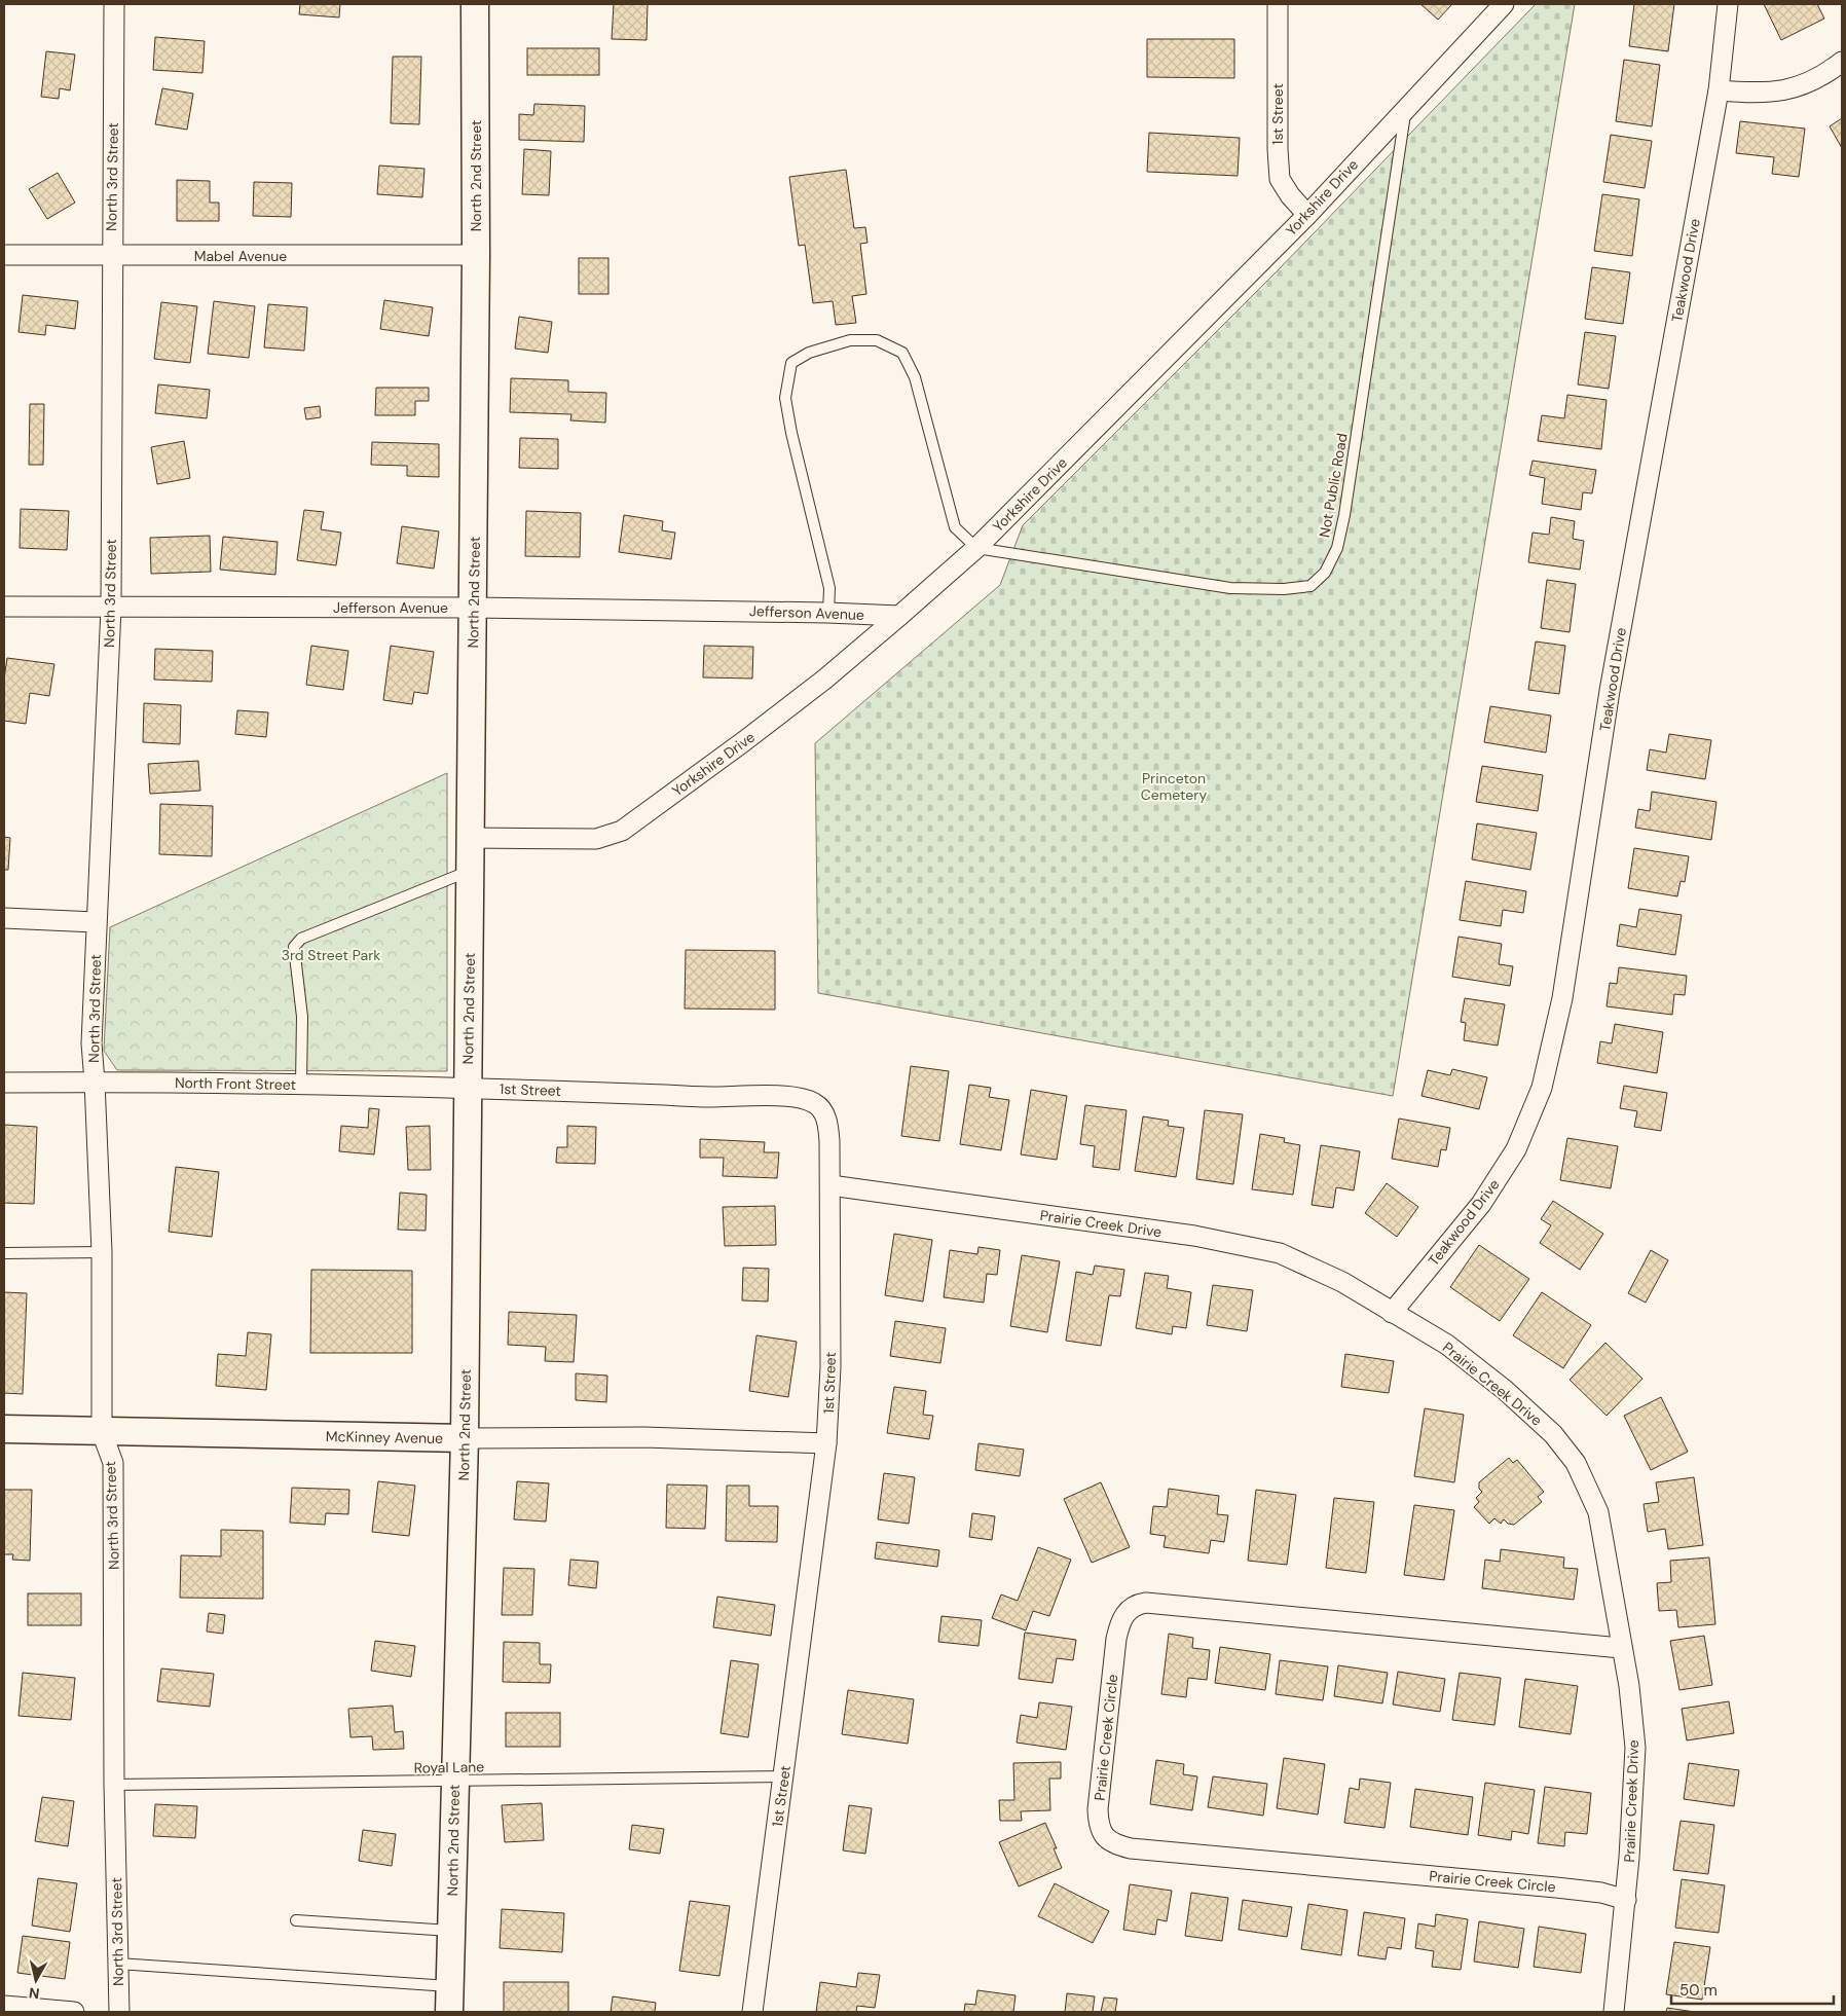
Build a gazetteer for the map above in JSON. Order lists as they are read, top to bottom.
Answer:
{
  "streets": {
    "street": [
      "1st Street",
      "North 2nd Street",
      "North 3rd Street",
      "Yorkshire Drive",
      "Mabel Avenue",
      "Teakwood Drive",
      "Jefferson Avenue",
      "North Front Street",
      "Prairie Creek Drive",
      "McKinney Avenue",
      "Prairie Creek Circle"
    ],
    "lane": ["Not Public Road", "Royal Lane"]
  },
  "crossings": [
    ["1st Street", "North 2nd Street"],
    ["1st Street", "Yorkshire Drive"],
    ["1st Street", "North Front Street"],
    ["1st Street", "Prairie Creek Drive"],
    ["1st Street", "McKinney Avenue"],
    ["1st Street", "Royal Lane"],
    ["North 2nd Street", "Yorkshire Drive"],
    ["North 2nd Street", "Mabel Avenue"],
    ["North 2nd Street", "Jefferson Avenue"],
    ["North 2nd Street", "North Front Street"],
    ["North 2nd Street", "McKinney Avenue"],
    ["North 2nd Street", "Royal Lane"],
    ["North 3rd Street", "Mabel Avenue"],
    ["North 3rd Street", "Jefferson Avenue"],
    ["North 3rd Street", "North Front Street"],
    ["North 3rd Street", "McKinney Avenue"],
    ["North 3rd Street", "Royal Lane"],
    ["Yorkshire Drive", "Not Public Road"],
    ["Yorkshire Drive", "Jefferson Avenue"],
    ["Teakwood Drive", "Prairie Creek Drive"],
    ["Prairie Creek Drive", "Prairie Creek Circle"]
  ],
  "parks": ["Princeton Cemetery", "3rd Street Park"],
  "scale_bar": "50 m",
  "north": "bottom"
}
